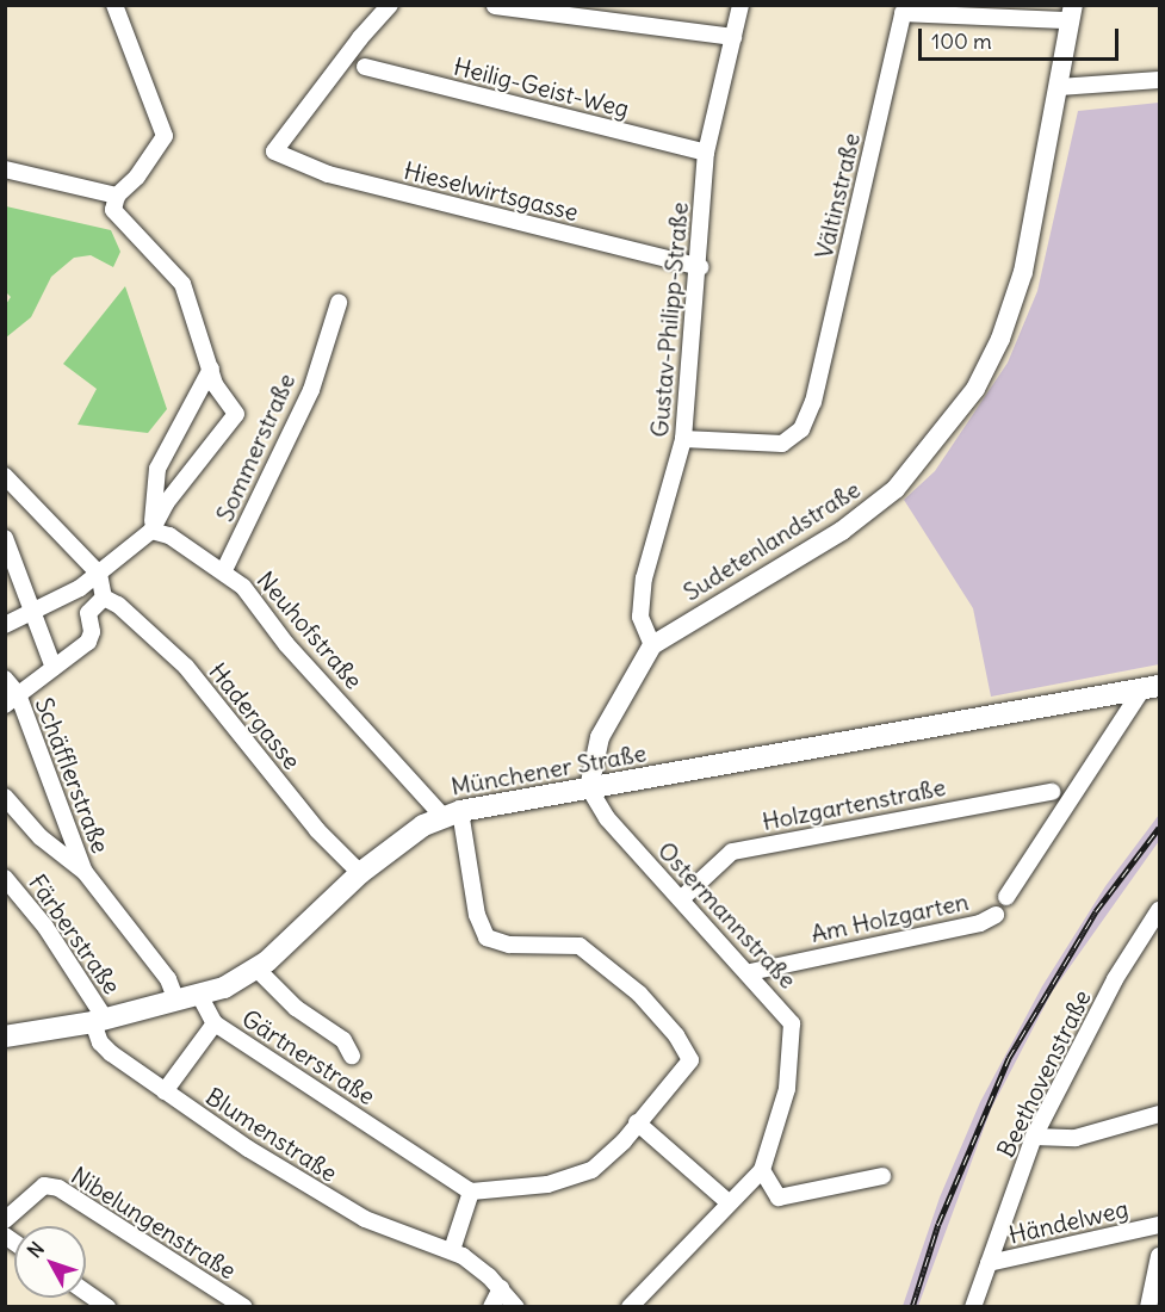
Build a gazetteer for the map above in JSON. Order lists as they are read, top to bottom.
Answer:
{
  "streets": {
    "main road": ["Münchener Straße"],
    "street": [
      "Heilig-Geist-Weg",
      "Hieselwirtsgasse",
      "Vältinstraße",
      "Gustav-Philipp-Straße",
      "Sommerstraße",
      "Sudetenlandstraße",
      "Neuhofstraße",
      "Hadergasse",
      "Schäfflerstraße",
      "Holzgartenstraße",
      "Ostermannstraße",
      "Am Holzgarten",
      "Färberstraße",
      "Gärtnerstraße",
      "Beethovenstraße",
      "Blumenstraße",
      "Händelweg",
      "Nibelungenstraße"
    ]
  },
  "crossings": [
    ["Heilig-Geist-Weg", "Gustav-Philipp-Straße"],
    ["Hieselwirtsgasse", "Gustav-Philipp-Straße"],
    ["Vältinstraße", "Gustav-Philipp-Straße"],
    ["Vältinstraße", "Sudetenlandstraße"],
    ["Gustav-Philipp-Straße", "Sudetenlandstraße"],
    ["Sommerstraße", "Neuhofstraße"],
    ["Sudetenlandstraße", "Münchener Straße"],
    ["Sudetenlandstraße", "Ostermannstraße"],
    ["Neuhofstraße", "Münchener Straße"],
    ["Hadergasse", "Münchener Straße"],
    ["Münchener Straße", "Ostermannstraße"],
    ["Münchener Straße", "Färberstraße"],
    ["Münchener Straße", "Gärtnerstraße"],
    ["Münchener Straße", "Blumenstraße"],
    ["Holzgartenstraße", "Ostermannstraße"],
    ["Ostermannstraße", "Am Holzgarten"],
    ["Färberstraße", "Blumenstraße"],
    ["Beethovenstraße", "Händelweg"]
  ],
  "scale_bar": "100 m",
  "north": "top left"
}
